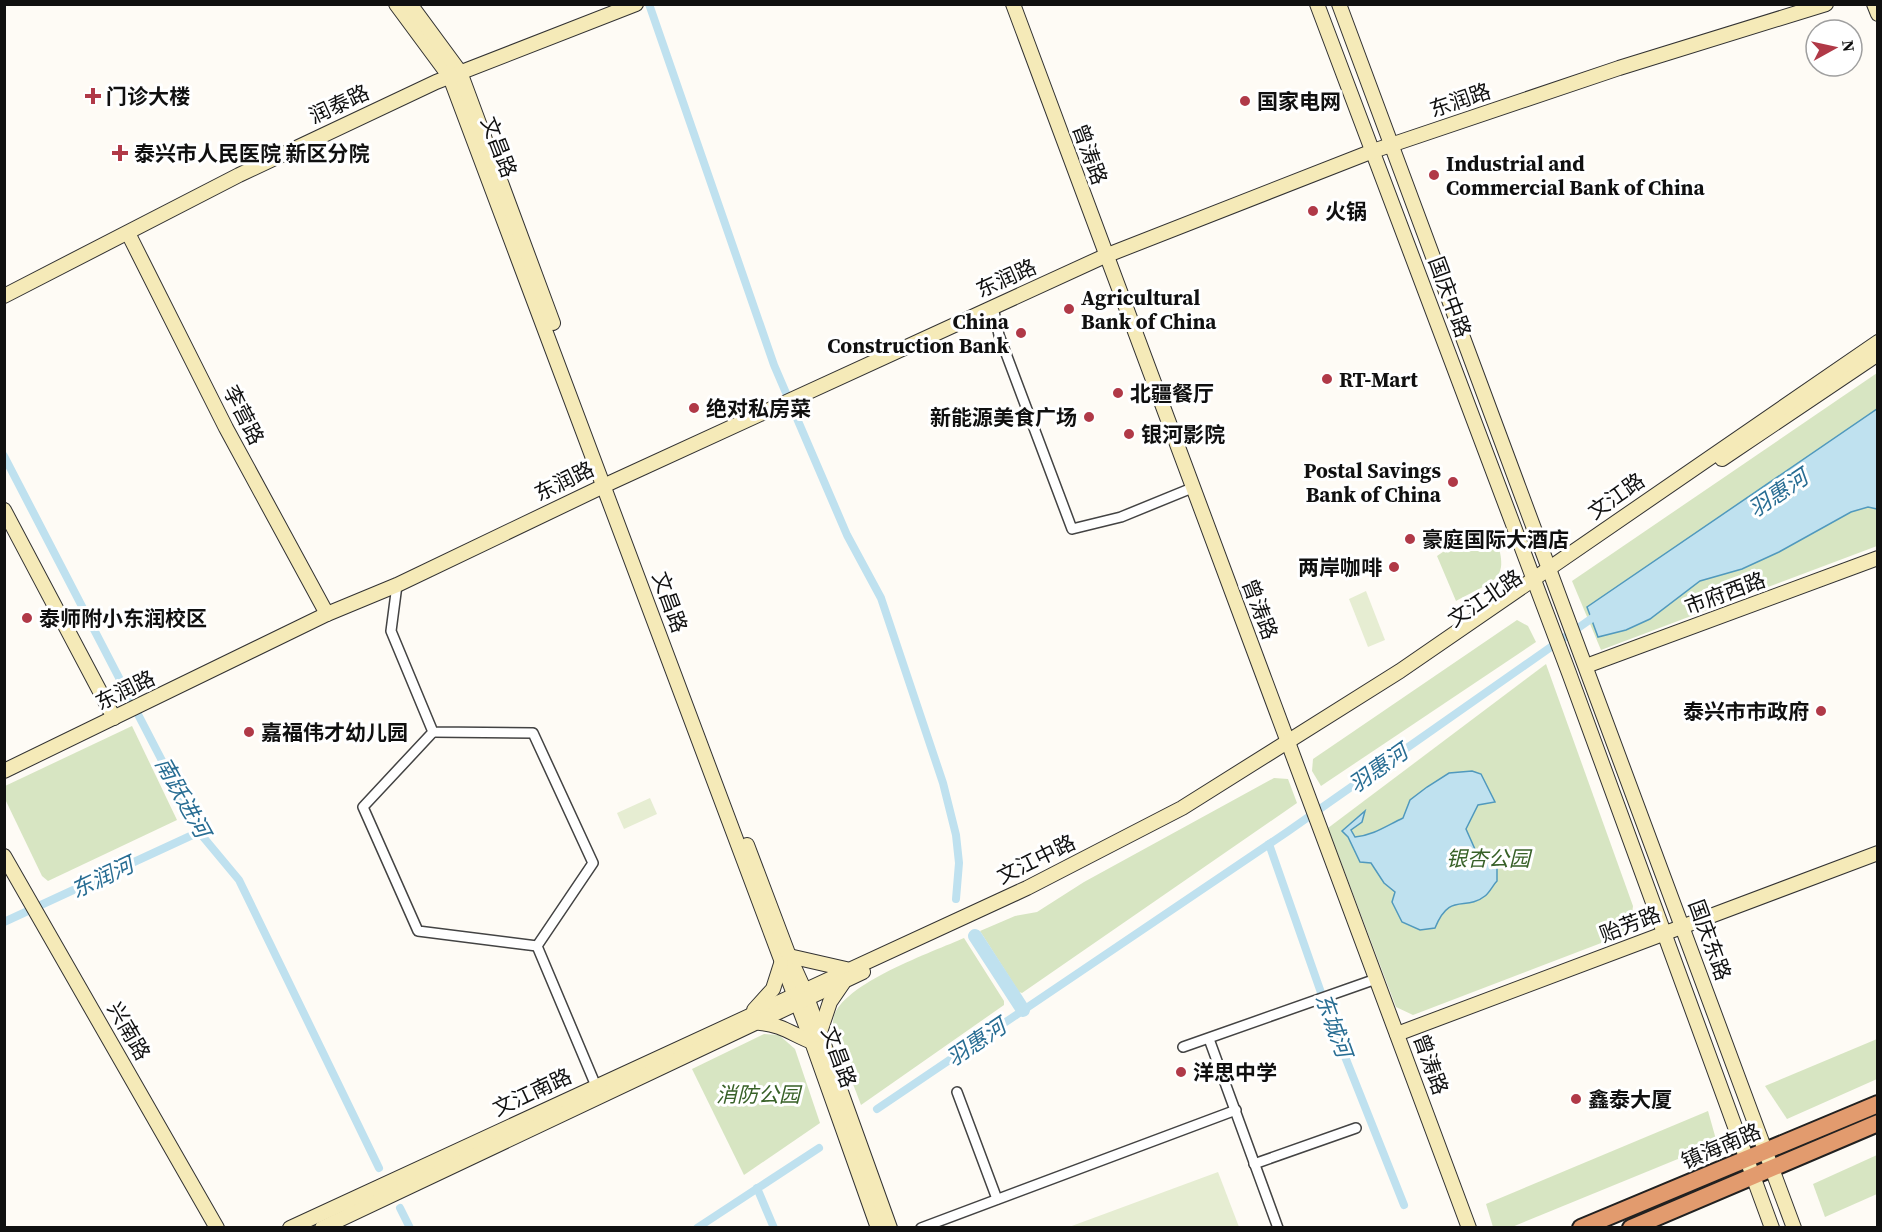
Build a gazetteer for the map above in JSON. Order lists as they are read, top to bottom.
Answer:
{
  "streets": {
    "highway": ["镇海南路"],
    "main road": [
      "东润路",
      "润泰路",
      "文昌路",
      "曾涛路",
      "国庆中路",
      "李营路",
      "文江路",
      "市府西路",
      "文江北路",
      "文江中路",
      "贻芳路",
      "国庆东路",
      "兴南路",
      "文江南路"
    ]
  },
  "crossings": [
    ["东润路", "文昌路"],
    ["东润路", "曾涛路"],
    ["东润路", "国庆中路"],
    ["东润路", "李营路"],
    ["东润路", "国庆东路"],
    ["润泰路", "文昌路"],
    ["润泰路", "李营路"],
    ["文昌路", "文江中路"],
    ["文昌路", "文江南路"],
    ["曾涛路", "文江路"],
    ["曾涛路", "文江中路"],
    ["曾涛路", "贻芳路"],
    ["国庆中路", "文江路"],
    ["国庆中路", "国庆东路"],
    ["文江路", "文江北路"],
    ["文江路", "文江中路"],
    ["文江路", "国庆东路"],
    ["市府西路", "国庆东路"],
    ["文江北路", "国庆东路"],
    ["文江中路", "文江南路"],
    ["贻芳路", "国庆东路"],
    ["国庆东路", "镇海南路"]
  ],
  "water": [
    "羽惠河",
    "南跃进河",
    "东润河",
    "东城河"
  ],
  "parks": ["银杏公园", "消防公园"],
  "places": {
    "health": ["门诊大楼", "泰兴市人民医院 新区分院"],
    "other": [
      "国家电网",
      "Industrial and Commercial Bank of China",
      "火锅",
      "Agricultural Bank of China",
      "China Construction Bank",
      "RT-Mart",
      "北疆餐厅",
      "绝对私房菜",
      "新能源美食广场",
      "银河影院",
      "Postal Savings Bank of China",
      "豪庭国际大酒店",
      "两岸咖啡",
      "泰师附小东润校区",
      "泰兴市市政府",
      "嘉福伟才幼儿园",
      "洋思中学",
      "鑫泰大厦"
    ]
  },
  "north": "right"
}
